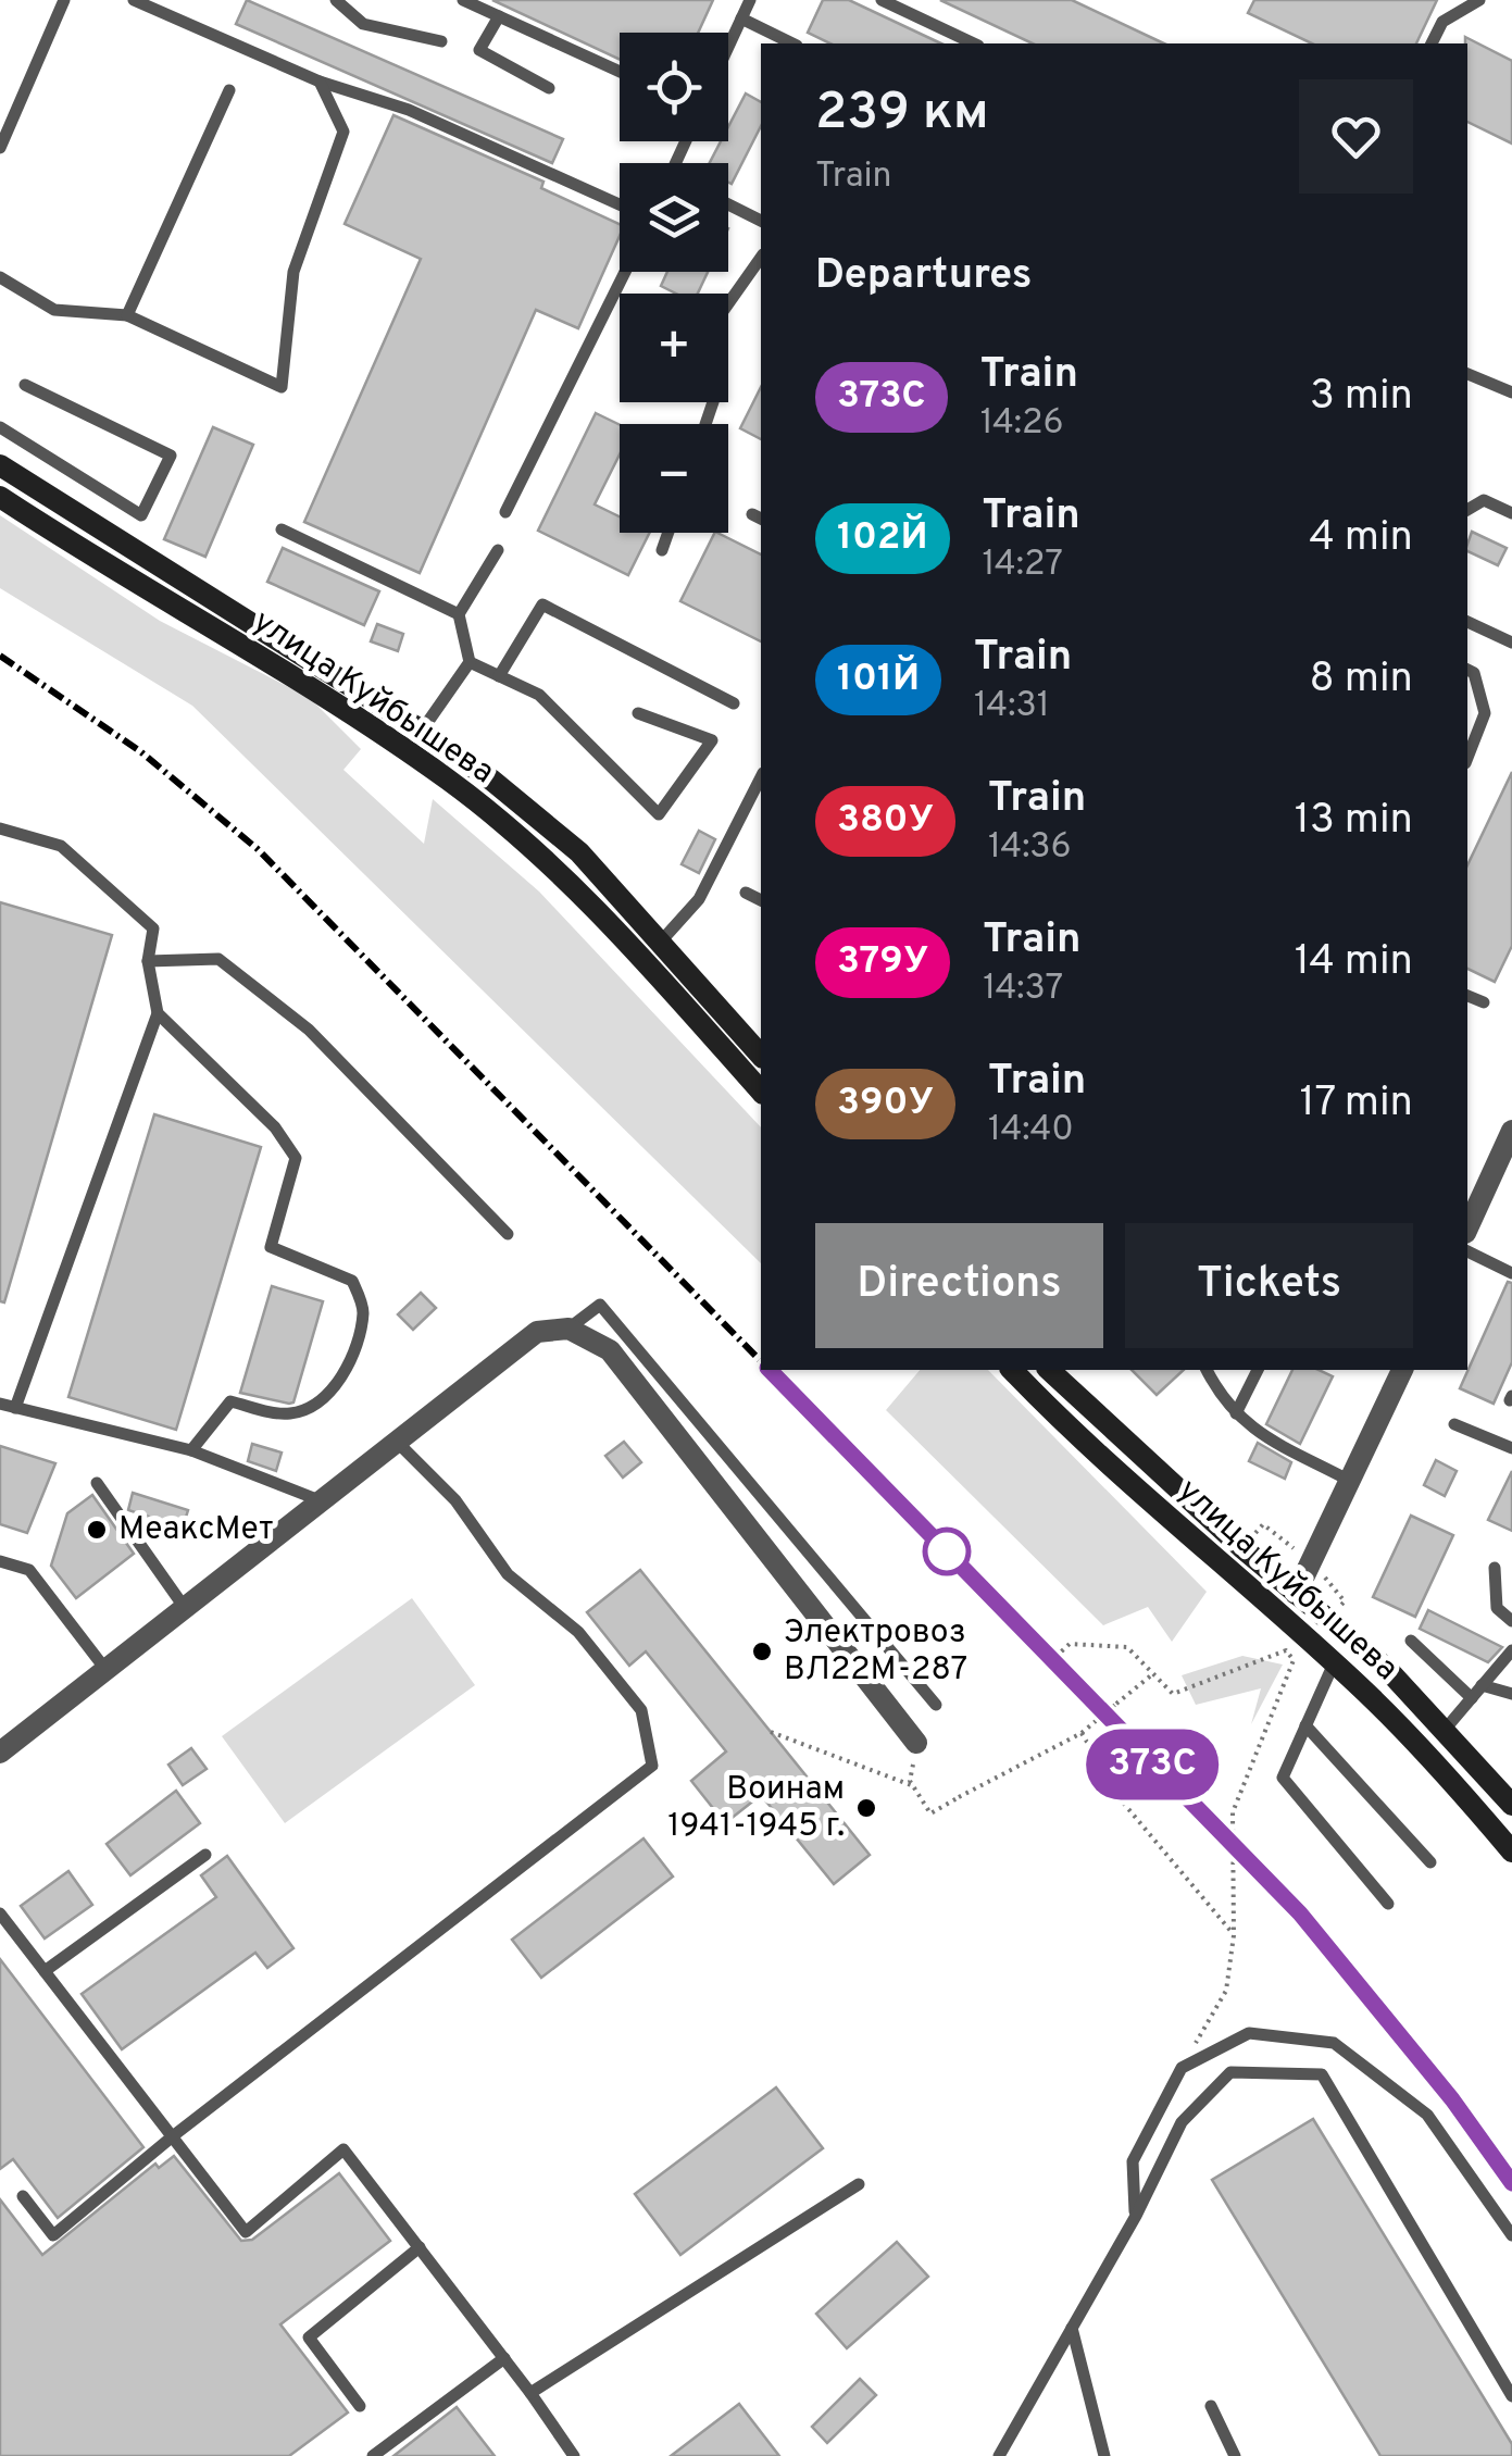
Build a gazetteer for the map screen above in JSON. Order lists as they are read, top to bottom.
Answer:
{
  "streets": {
    "main road": ["улица Куйбышева"]
  },
  "places": ["МеаксМет", "Электровоз ВЛ22М-287", "Воинам 1941-1945 г."],
  "page": {
    "on_map": "373C",
    "map_buttons": ["+", "−"],
    "heading": [
      ["239 км", "Train"],
      "Departures"
    ],
    "list": [
      {
        "mark": "373C",
        "name": "Train",
        "note": "14:26",
        "value": "3 min"
      },
      {
        "mark": "102Й",
        "name": "Train",
        "note": "14:27",
        "value": "4 min"
      },
      {
        "mark": "101Й",
        "name": "Train",
        "note": "14:31",
        "value": "8 min"
      },
      {
        "mark": "380У",
        "name": "Train",
        "note": "14:36",
        "value": "13 min"
      },
      {
        "mark": "379У",
        "name": "Train",
        "note": "14:37",
        "value": "14 min"
      },
      {
        "mark": "390У",
        "name": "Train",
        "note": "14:40",
        "value": "17 min"
      }
    ],
    "buttons": ["Directions", "Tickets"]
  }
}
